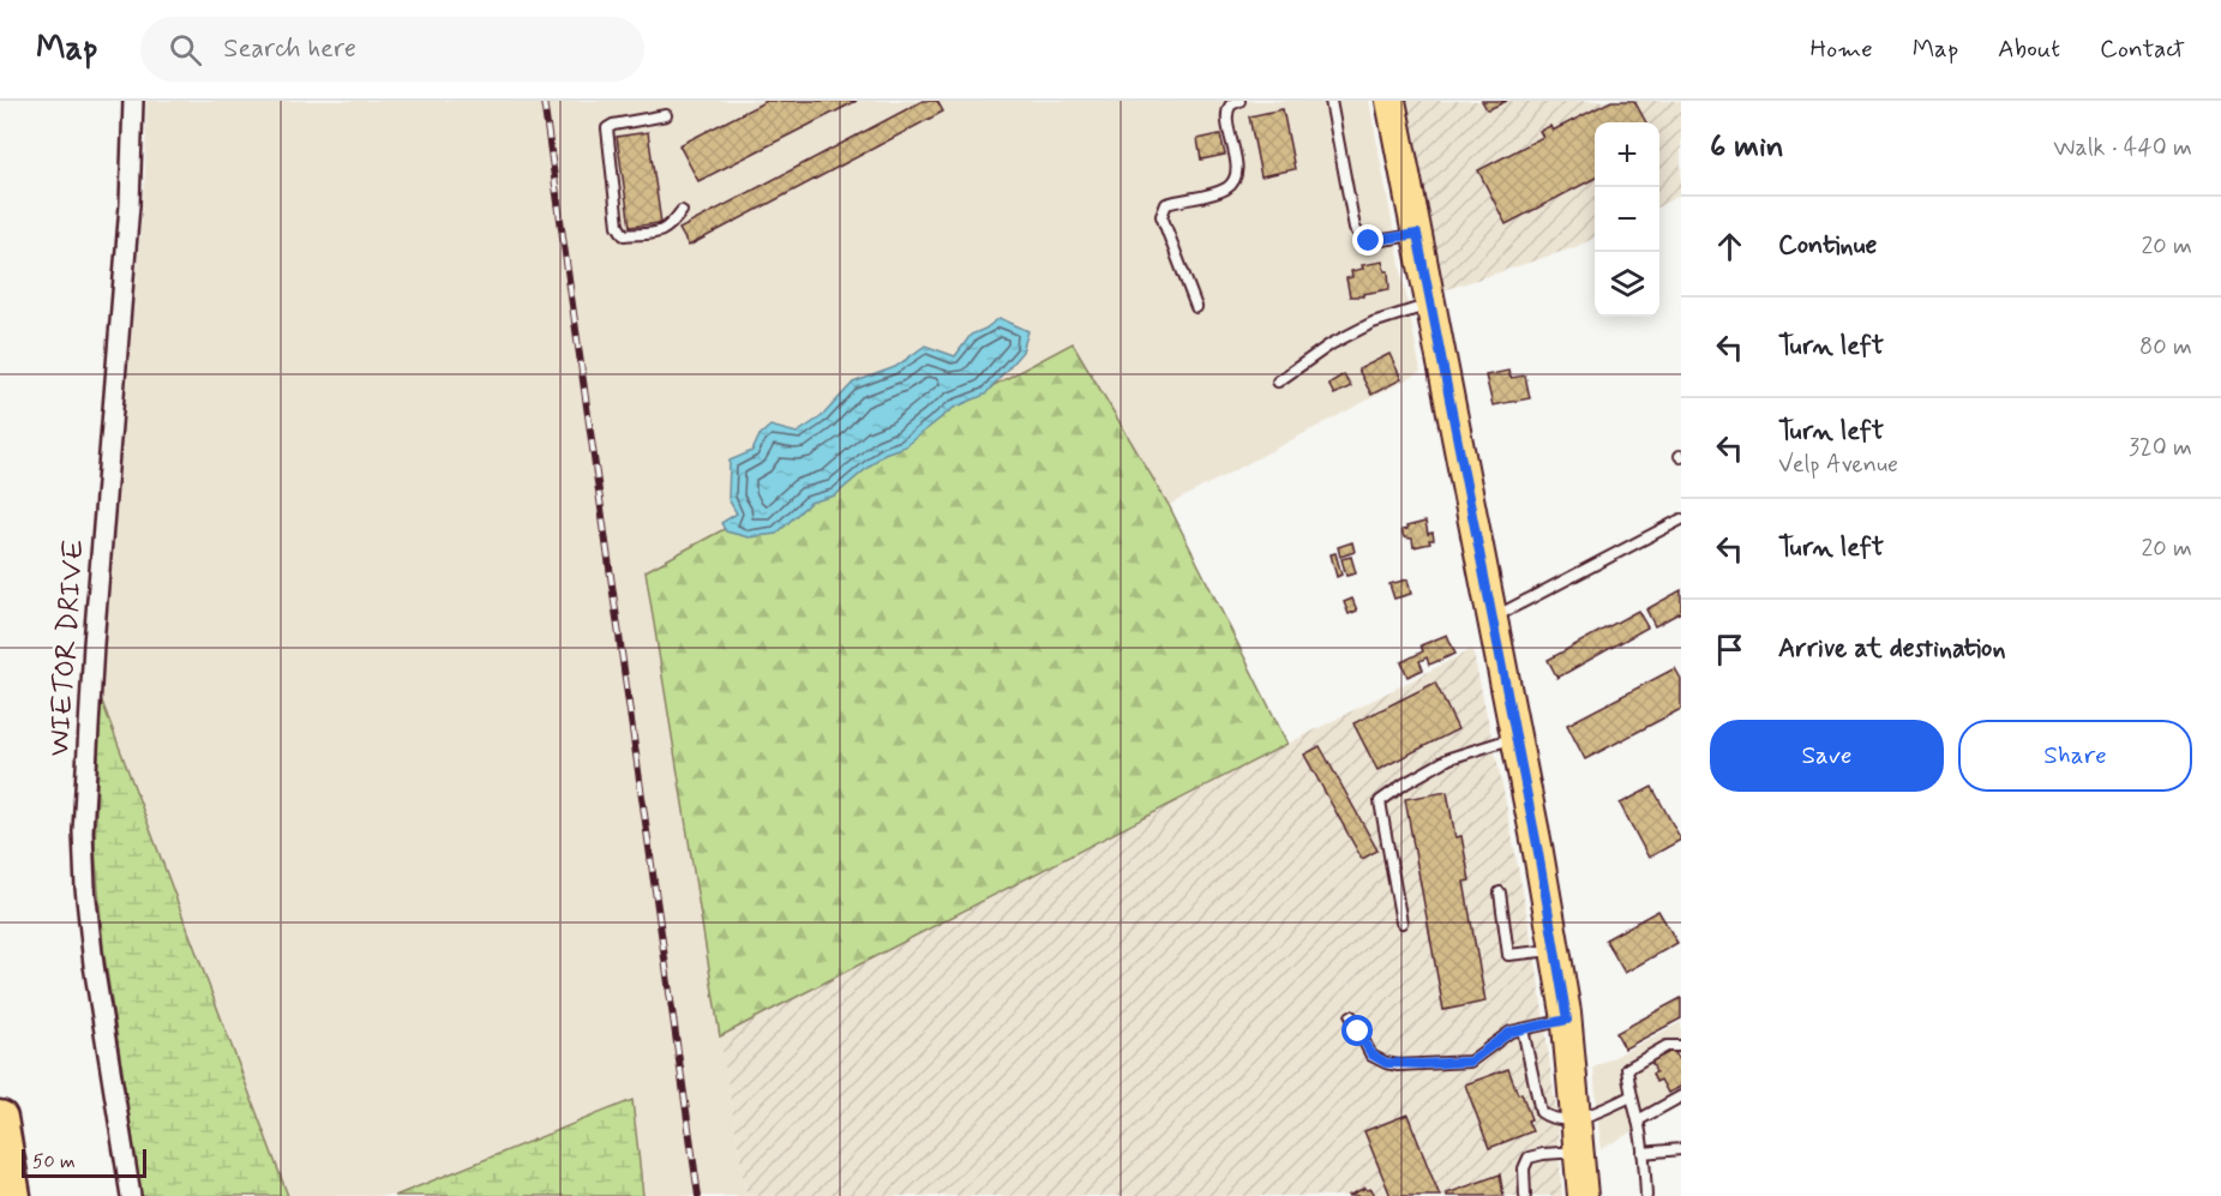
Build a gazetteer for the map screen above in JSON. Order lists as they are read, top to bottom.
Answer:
{
  "streets": {
    "street": ["WIETOR DRIVE"]
  },
  "scale_bar": "50 m",
  "page": {
    "header": "Map",
    "search": "Search here",
    "nav": [
      "Home",
      "Map",
      "About",
      "Contact"
    ],
    "heading": ["6 min", "Walk · 440 m"],
    "map_buttons": ["+", "−"],
    "list": [
      ["Continue", "20 m"],
      ["Turn left", "80 m"],
      ["Turn left", "Velp Avenue", "320 m"],
      ["Turn left", "20 m"],
      "Arrive at destination"
    ],
    "buttons": ["Save", "Share"],
    "scale": "50 m"
  }
}
